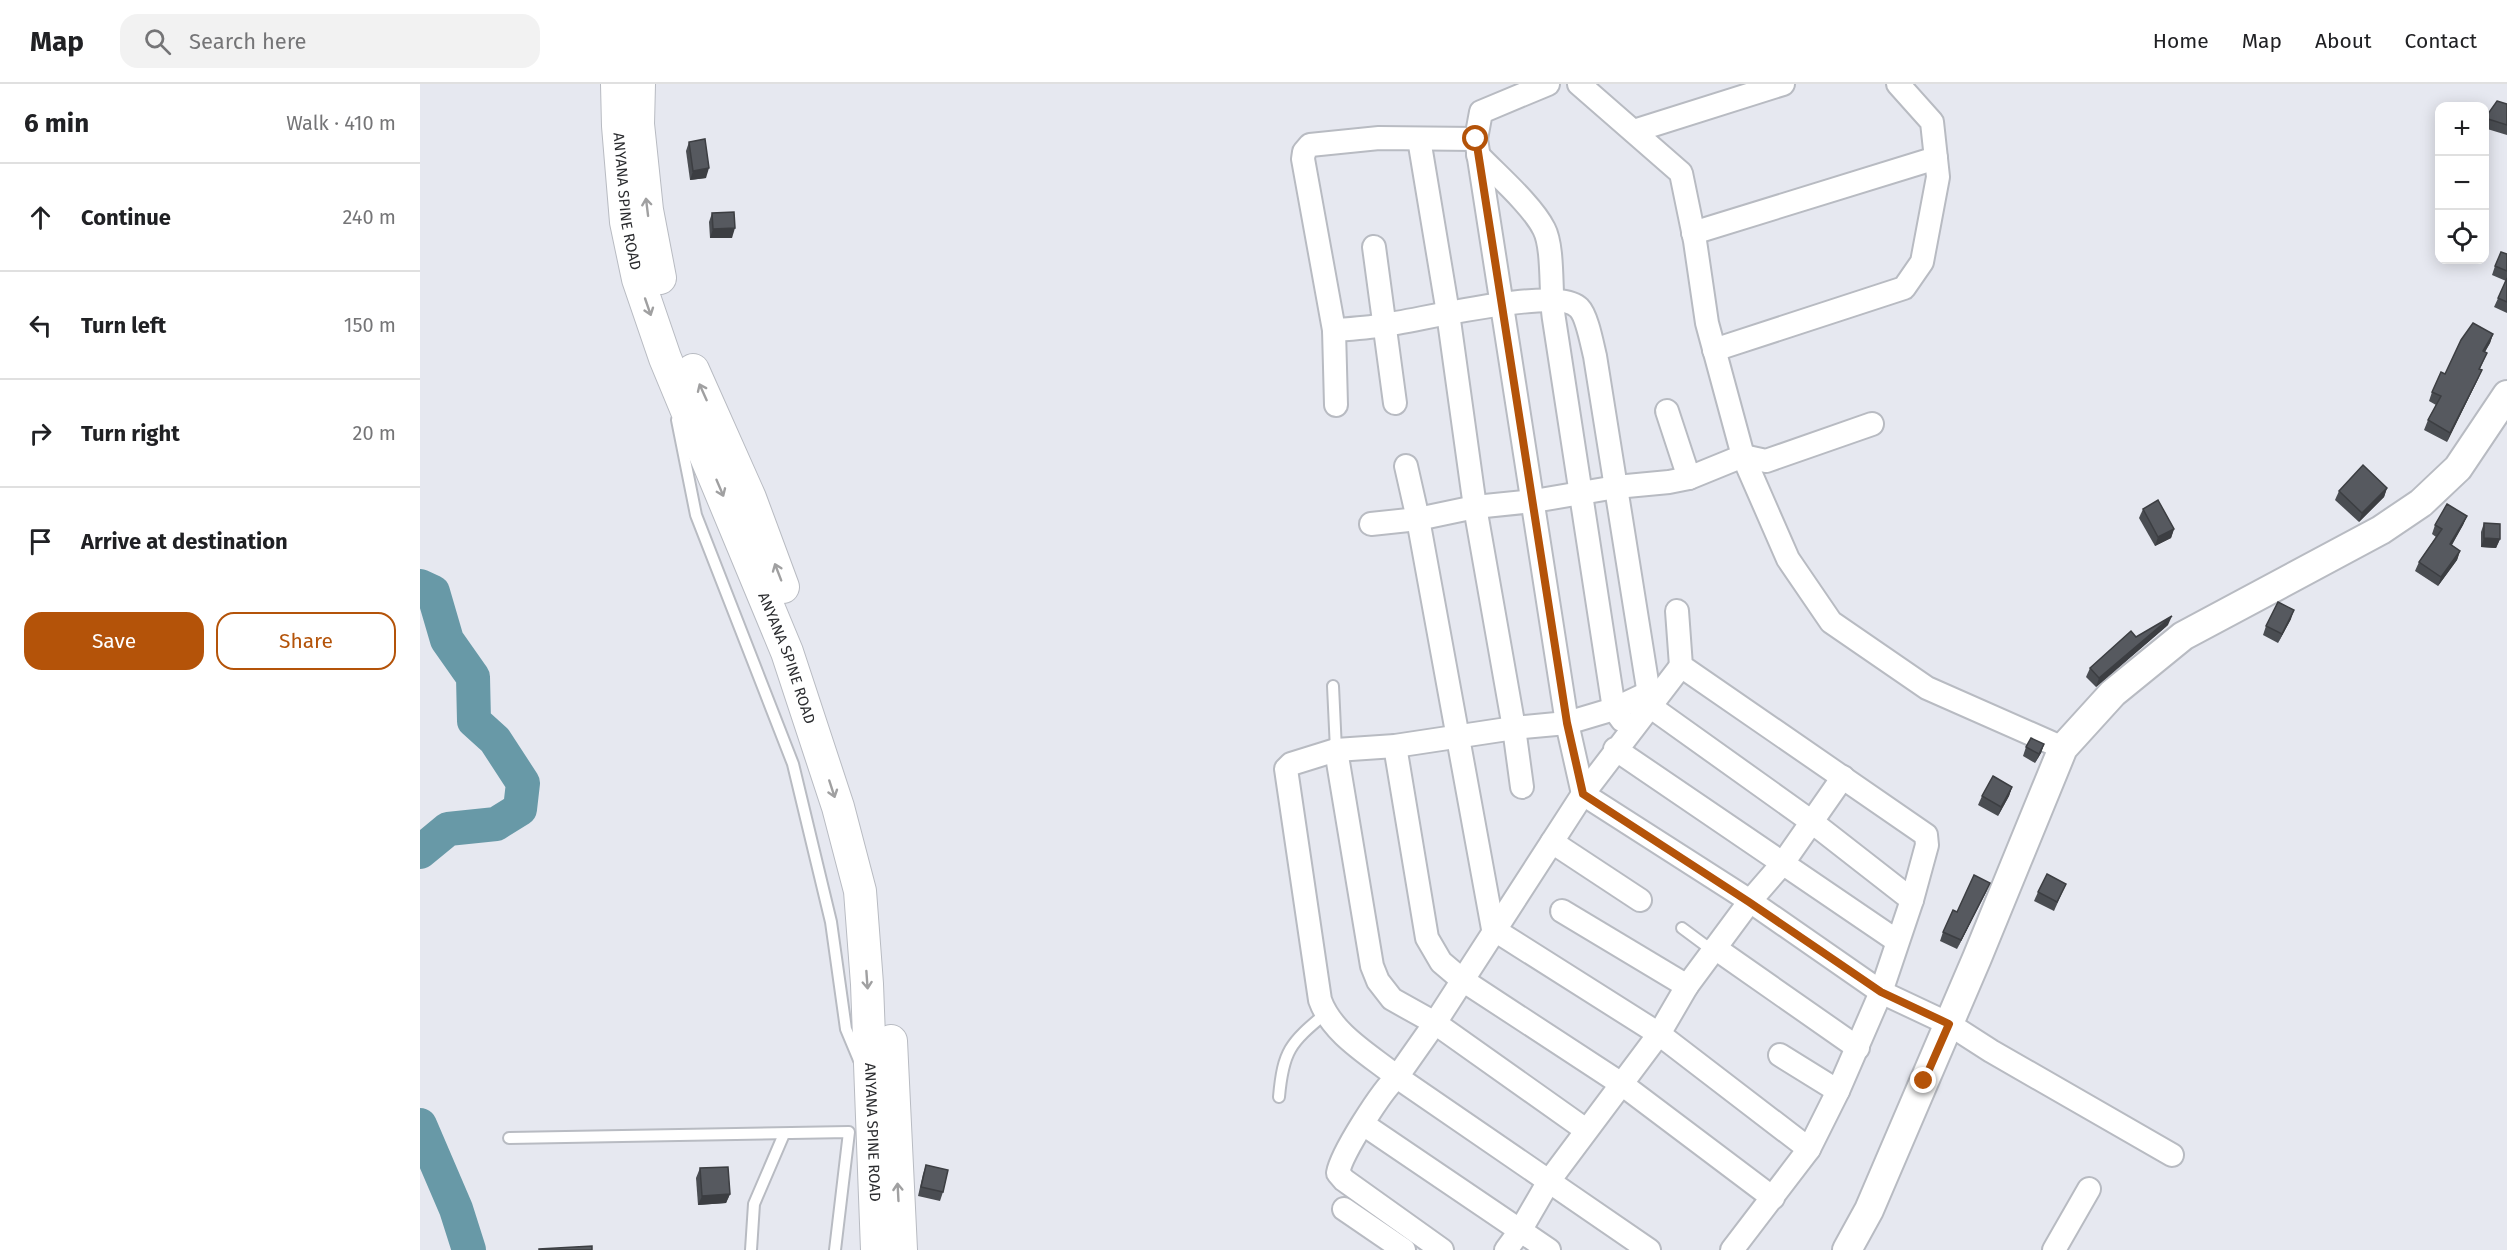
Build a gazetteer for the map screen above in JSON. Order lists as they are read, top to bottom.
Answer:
{
  "streets": {
    "main road": ["ANYANA SPINE ROAD"]
  },
  "page": {
    "header": "Map",
    "search": "Search here",
    "nav": [
      "Home",
      "Map",
      "About",
      "Contact"
    ],
    "heading": ["6 min", "Walk · 410 m"],
    "map_buttons": ["+", "−"],
    "list": [
      ["Continue", "240 m"],
      ["Turn left", "150 m"],
      ["Turn right", "20 m"],
      "Arrive at destination"
    ],
    "buttons": ["Save", "Share"]
  }
}
